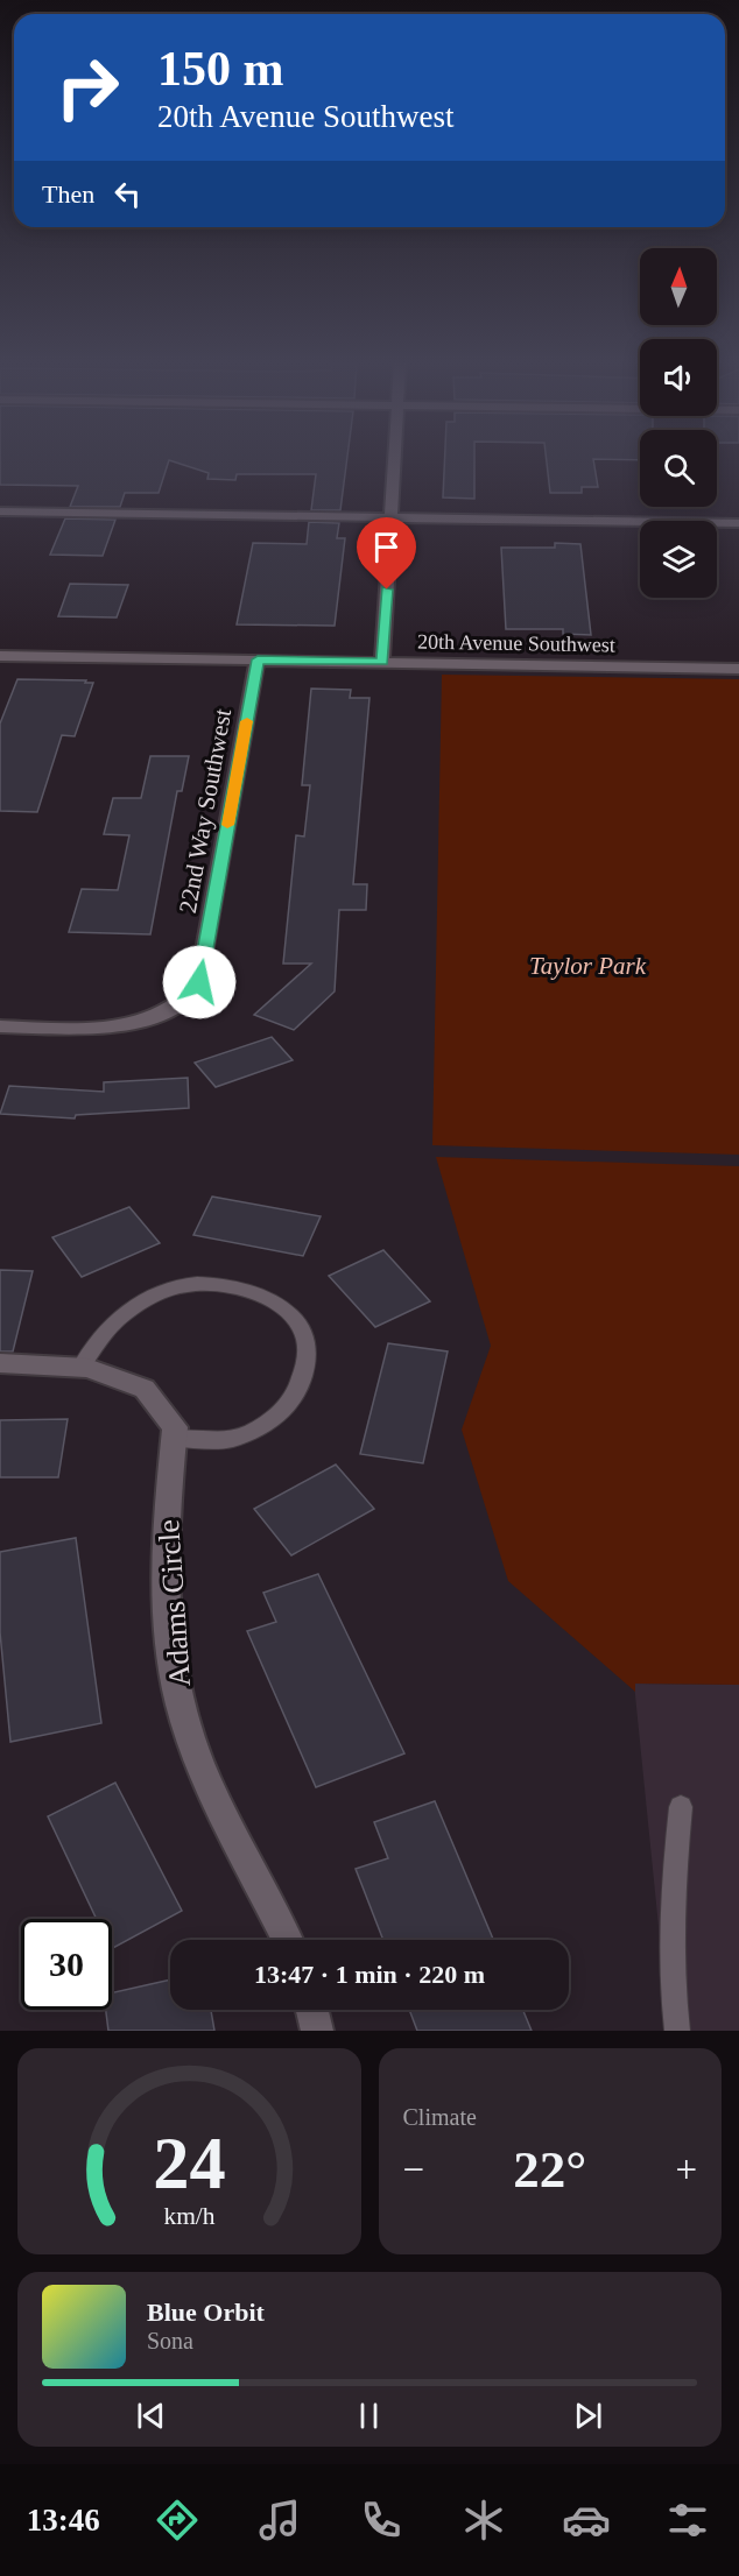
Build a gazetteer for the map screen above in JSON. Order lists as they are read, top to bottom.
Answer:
{
  "streets": {
    "street": ["20th Avenue Southwest", "22nd Way Southwest", "Adams Circle"]
  },
  "crossings": [
    ["20th Avenue Southwest", "22nd Way Southwest"]
  ],
  "parks": ["Taylor Park"],
  "north": "top",
  "page": {
    "turn": ["150 m", "20th Avenue Southwest"],
    "then": "Then",
    "limit": "30",
    "trip": "13:47 · 1 min · 220 m",
    "tile": "Climate",
    "heat": ["−", "22°", "+"],
    "song": ["Blue Orbit", "Sona"],
    "tabs": "13:46",
    "gauge": ["24", "km/h"]
  }
}
